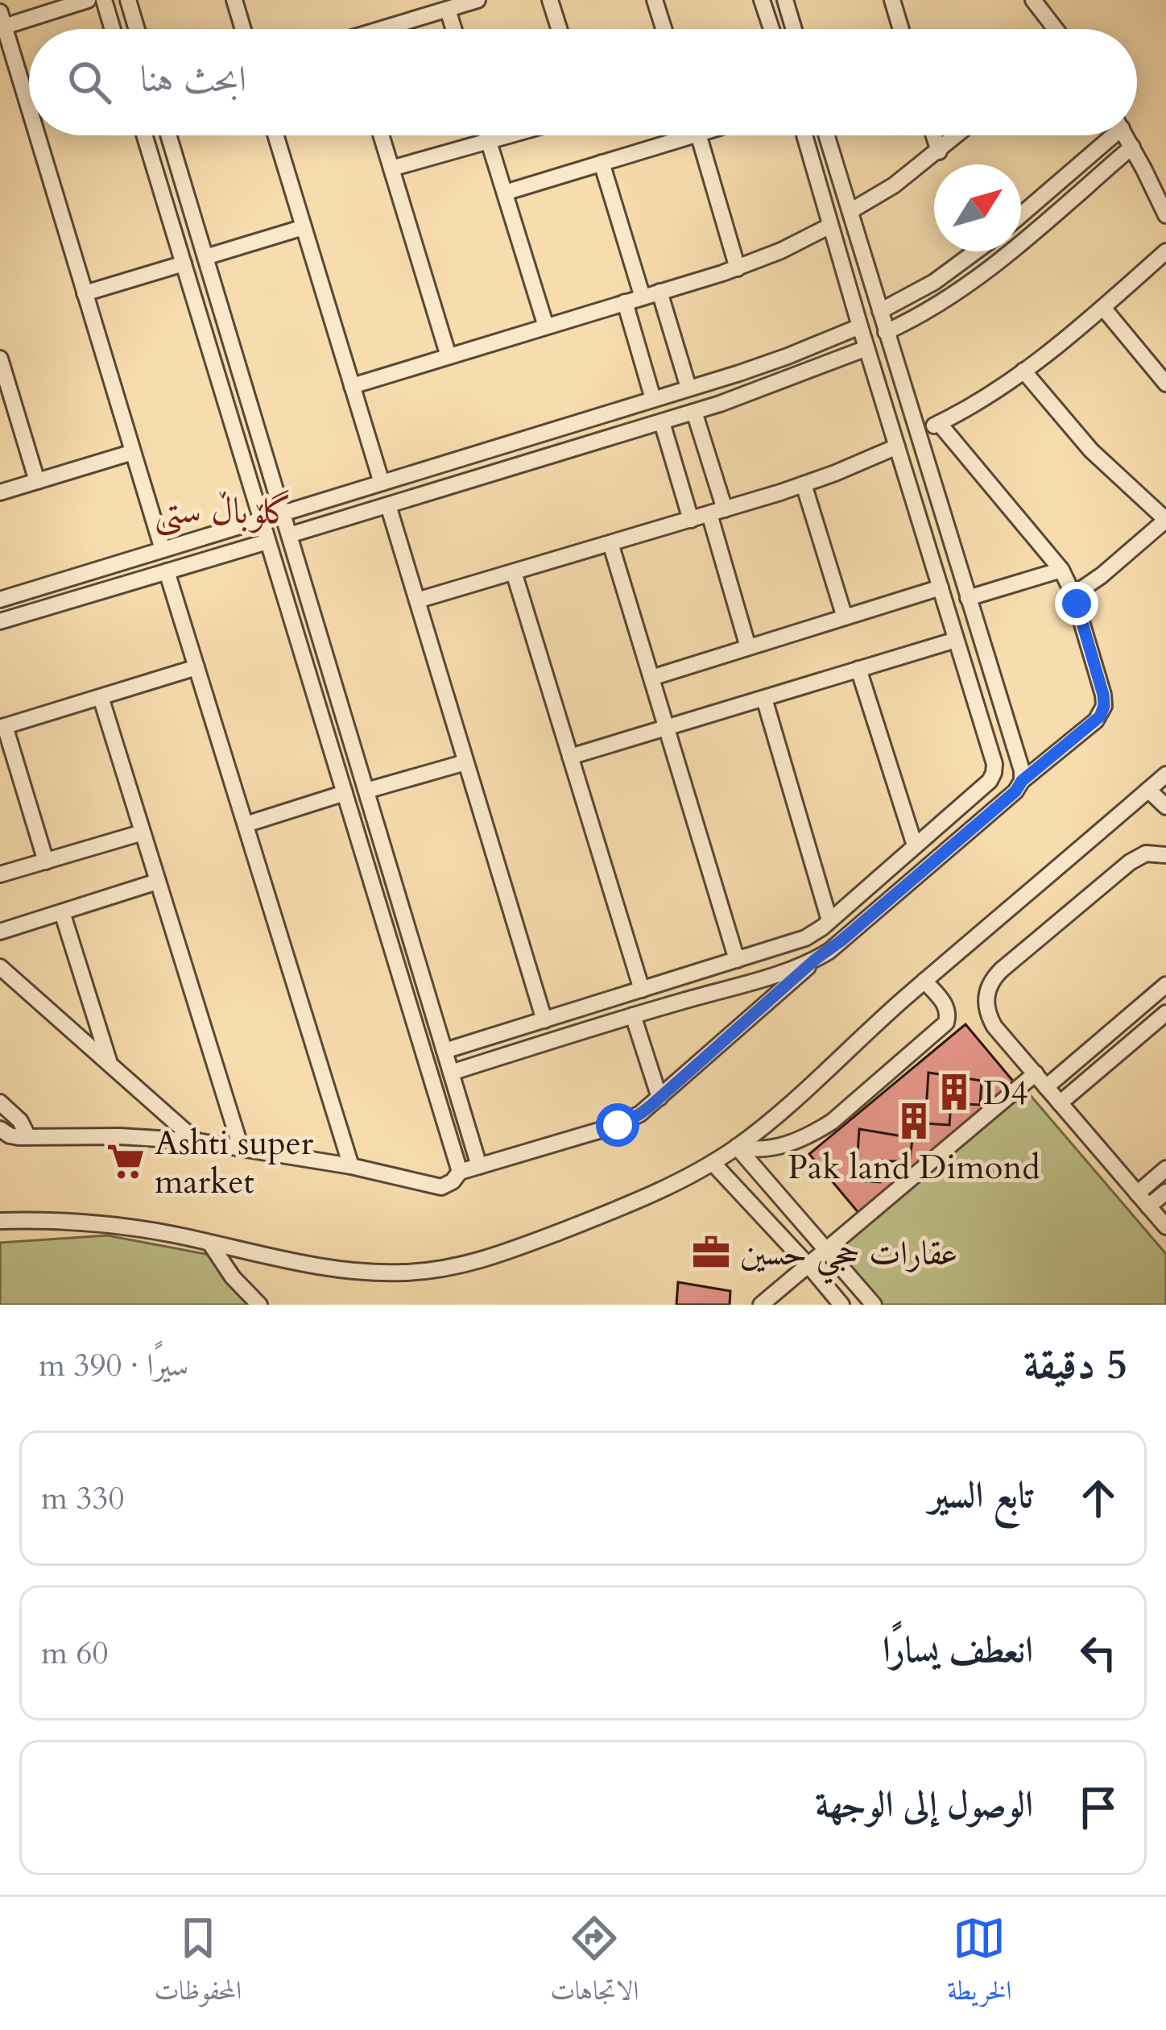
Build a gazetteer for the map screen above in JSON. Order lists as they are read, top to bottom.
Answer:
{
  "districts": ["گلۆباڵ ستی"],
  "places": {
    "building": ["D4", "Pak land Dimond"],
    "supermarket": ["Ashti super market"],
    "office": ["عقارات حجي حسين"]
  },
  "north": "top right",
  "page": {
    "search": "ابحث هنا",
    "heading": ["5 دقيقة", "سيرًا · 390 m"],
    "list": [
      ["تابع السير", "330 m"],
      ["انعطف يسارًا", "60 m"],
      "الوصول إلى الوجهة"
    ],
    "nav": ["الخريطة", "الاتجاهات", "المحفوظات"]
  }
}
